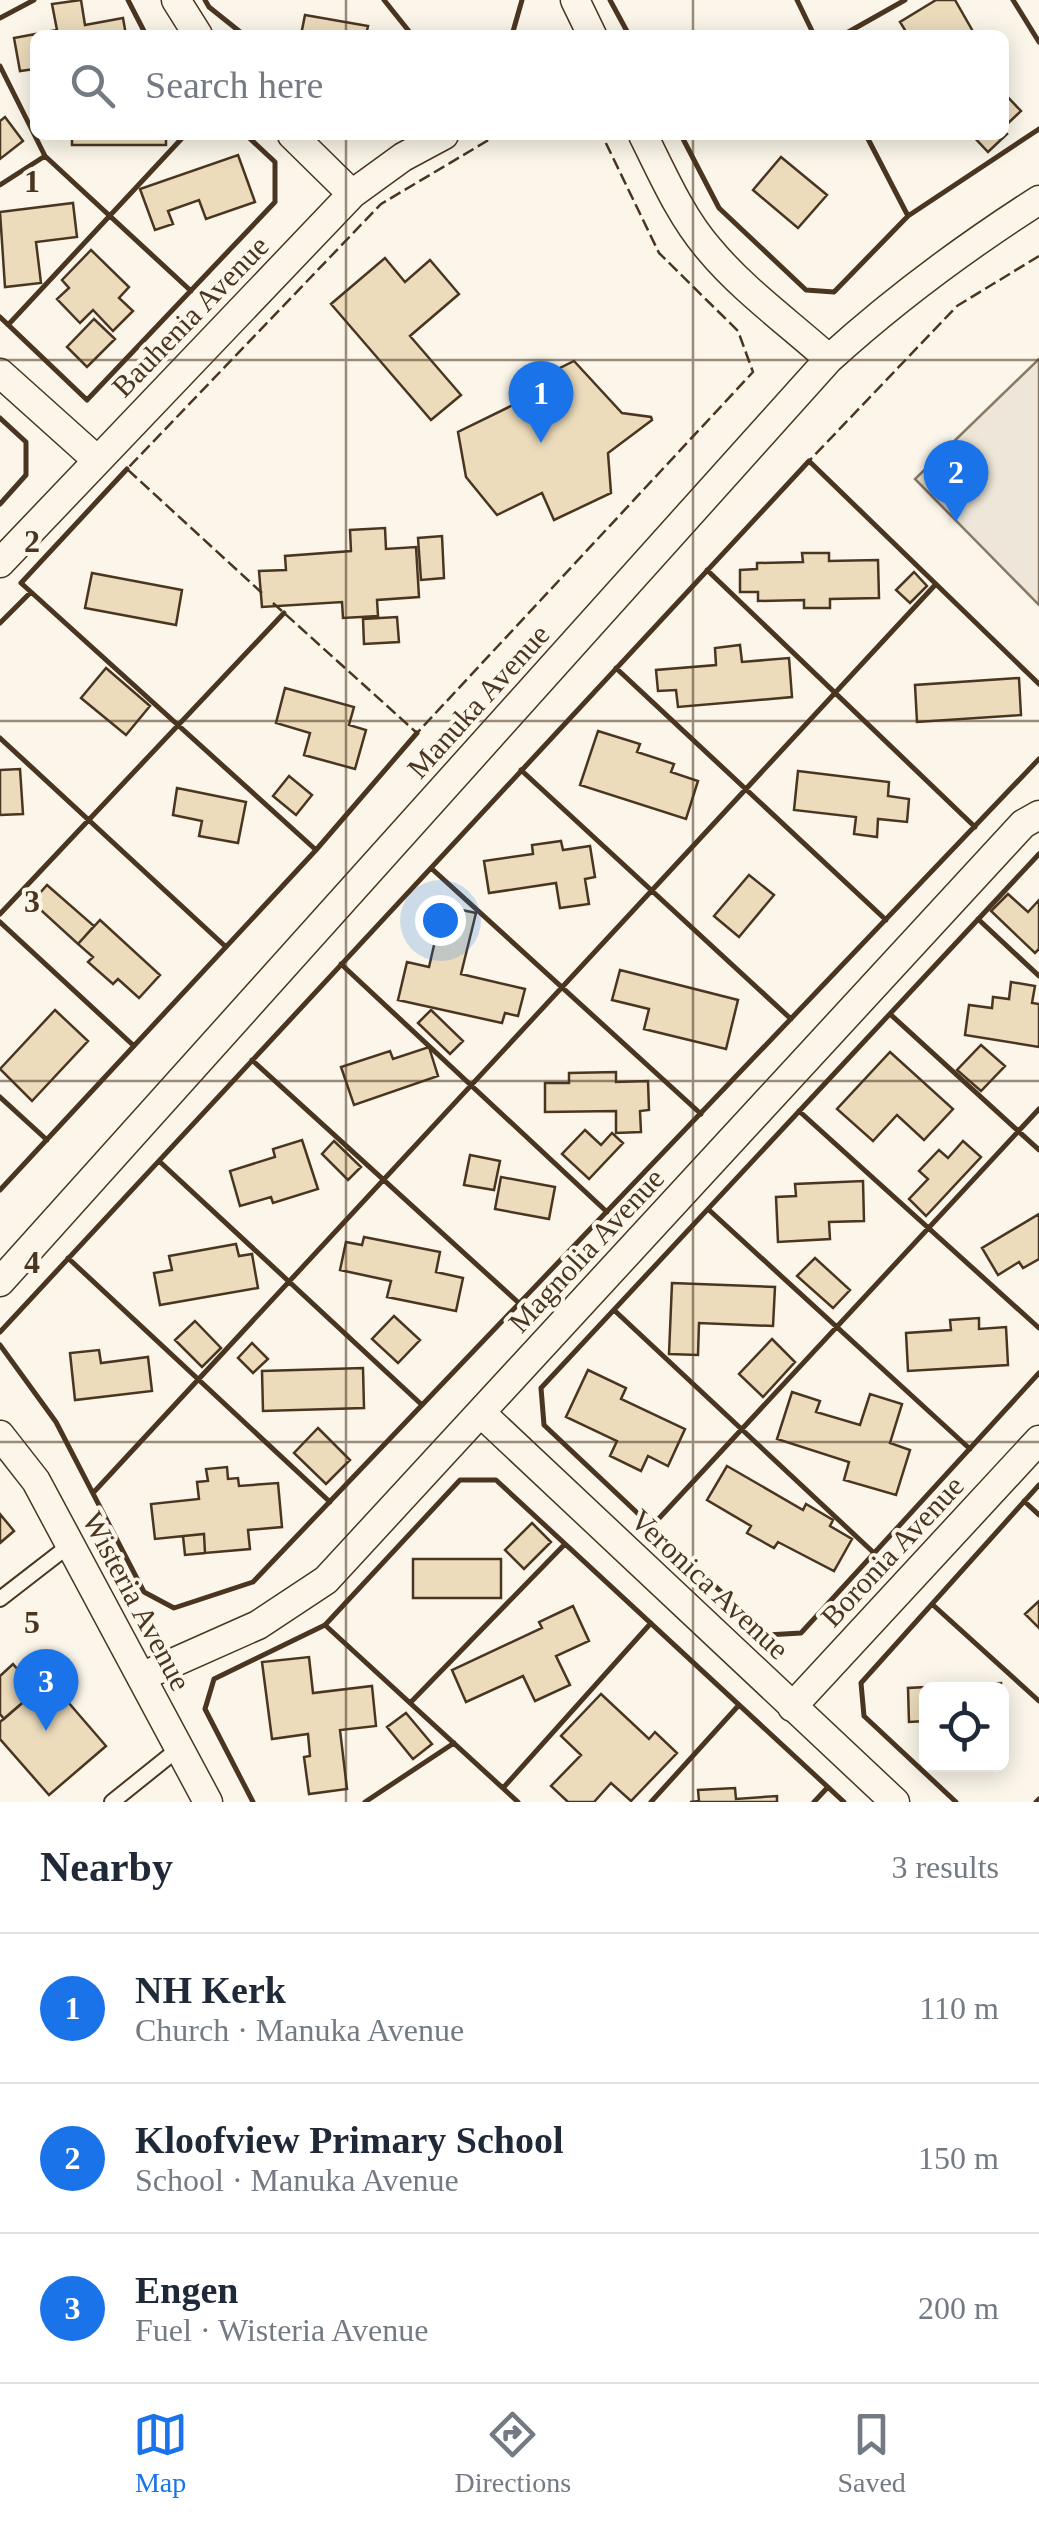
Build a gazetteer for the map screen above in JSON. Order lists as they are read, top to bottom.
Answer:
{
  "streets": {
    "street": [
      "Bauhenia Avenue",
      "Manuka Avenue",
      "Magnolia Avenue",
      "Boronia Avenue",
      "Veronica Avenue",
      "Wisteria Avenue"
    ]
  },
  "crossings": [
    ["Magnolia Avenue", "Veronica Avenue"],
    ["Magnolia Avenue", "Wisteria Avenue"],
    ["Boronia Avenue", "Veronica Avenue"]
  ],
  "page": {
    "search": "Search here",
    "pins": ["1", "2", "3"],
    "heading": ["Nearby", "3 results"],
    "list": [
      {
        "mark": "1",
        "name": "NH Kerk",
        "note": "Church · Manuka Avenue",
        "value": "110 m"
      },
      {
        "mark": "2",
        "name": "Kloofview Primary School",
        "note": "School · Manuka Avenue",
        "value": "150 m"
      },
      {
        "mark": "3",
        "name": "Engen",
        "note": "Fuel · Wisteria Avenue",
        "value": "200 m"
      }
    ],
    "nav": ["Map", "Directions", "Saved"]
  },
  "grid": {
    "rows": [
      "1",
      "2",
      "3",
      "4",
      "5"
    ]
  }
}
